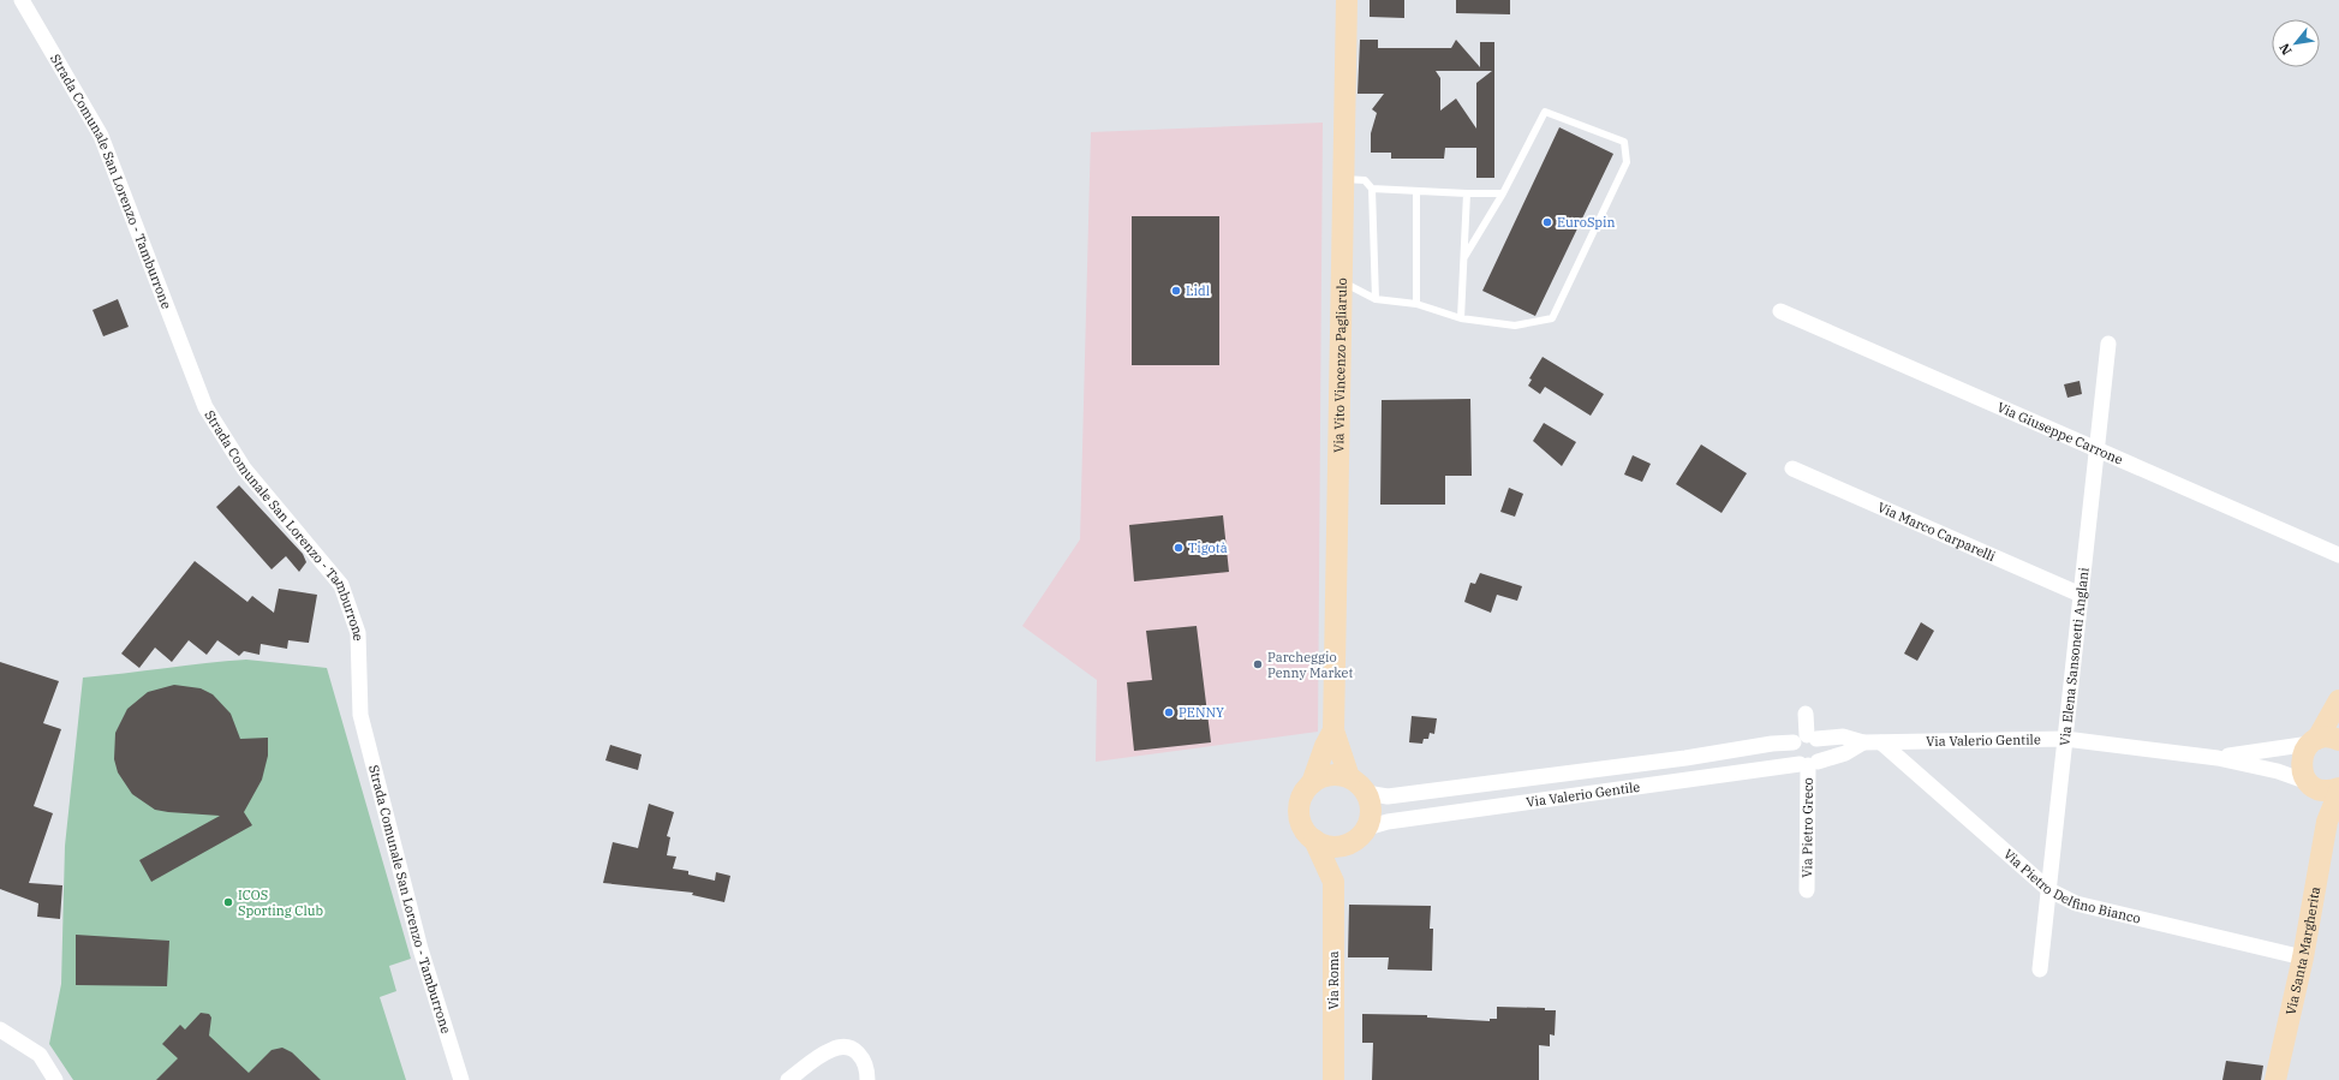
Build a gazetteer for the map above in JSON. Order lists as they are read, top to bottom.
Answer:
{
  "streets": {
    "street": [
      "Strada Comunale San Lorenzo - Tamburrone",
      "Via Vito Vincenzo Pagliarulo",
      "Via Giuseppe Carrone",
      "Via Marco Carparelli",
      "Via Elena Sansonetti Anglani",
      "Via Valerio Gentile",
      "Via Pietro Greco",
      "Via Pietro Delfino Bianco",
      "Via Santa Margherita",
      "Via Roma"
    ]
  },
  "crossings": [
    ["Via Vito Vincenzo Pagliarulo", "Via Valerio Gentile"],
    ["Via Vito Vincenzo Pagliarulo", "Via Roma"],
    ["Via Giuseppe Carrone", "Via Elena Sansonetti Anglani"],
    ["Via Marco Carparelli", "Via Elena Sansonetti Anglani"],
    ["Via Elena Sansonetti Anglani", "Via Valerio Gentile"],
    ["Via Elena Sansonetti Anglani", "Via Pietro Delfino Bianco"],
    ["Via Valerio Gentile", "Via Pietro Greco"],
    ["Via Valerio Gentile", "Via Pietro Delfino Bianco"],
    ["Via Valerio Gentile", "Via Roma"],
    ["Via Pietro Delfino Bianco", "Via Santa Margherita"]
  ],
  "places": [
    "EuroSpin",
    "Lidl",
    "Tigotà",
    "Parcheggio Penny Market",
    "PENNY",
    "ICOS Sporting Club"
  ],
  "north": "bottom left"
}
